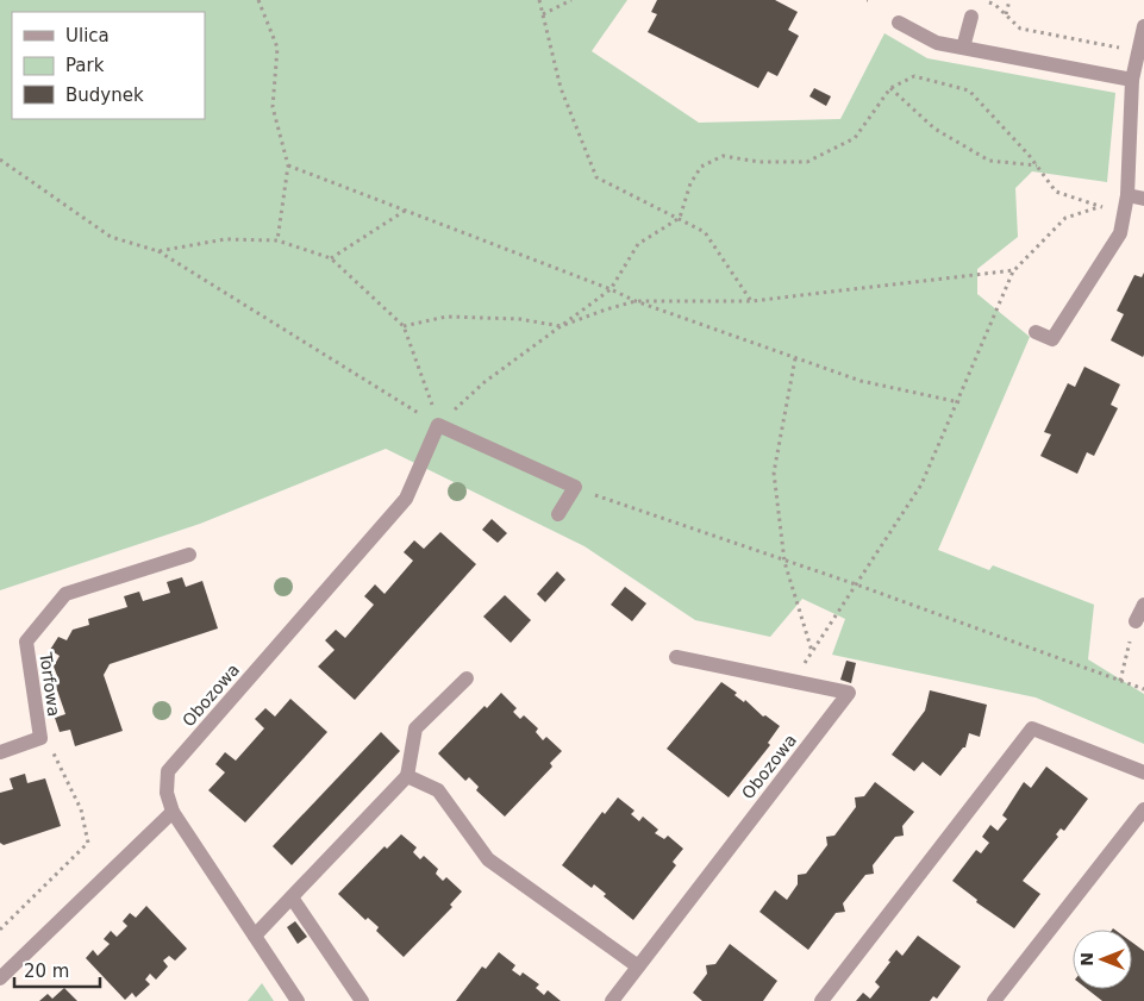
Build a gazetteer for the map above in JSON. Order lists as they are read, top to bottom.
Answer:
{
  "streets": {
    "street": ["Torfowa", "Obozowa"]
  },
  "legend": ["Ulica", "Park", "Budynek"],
  "scale_bar": "20 m",
  "north": "left"
}
